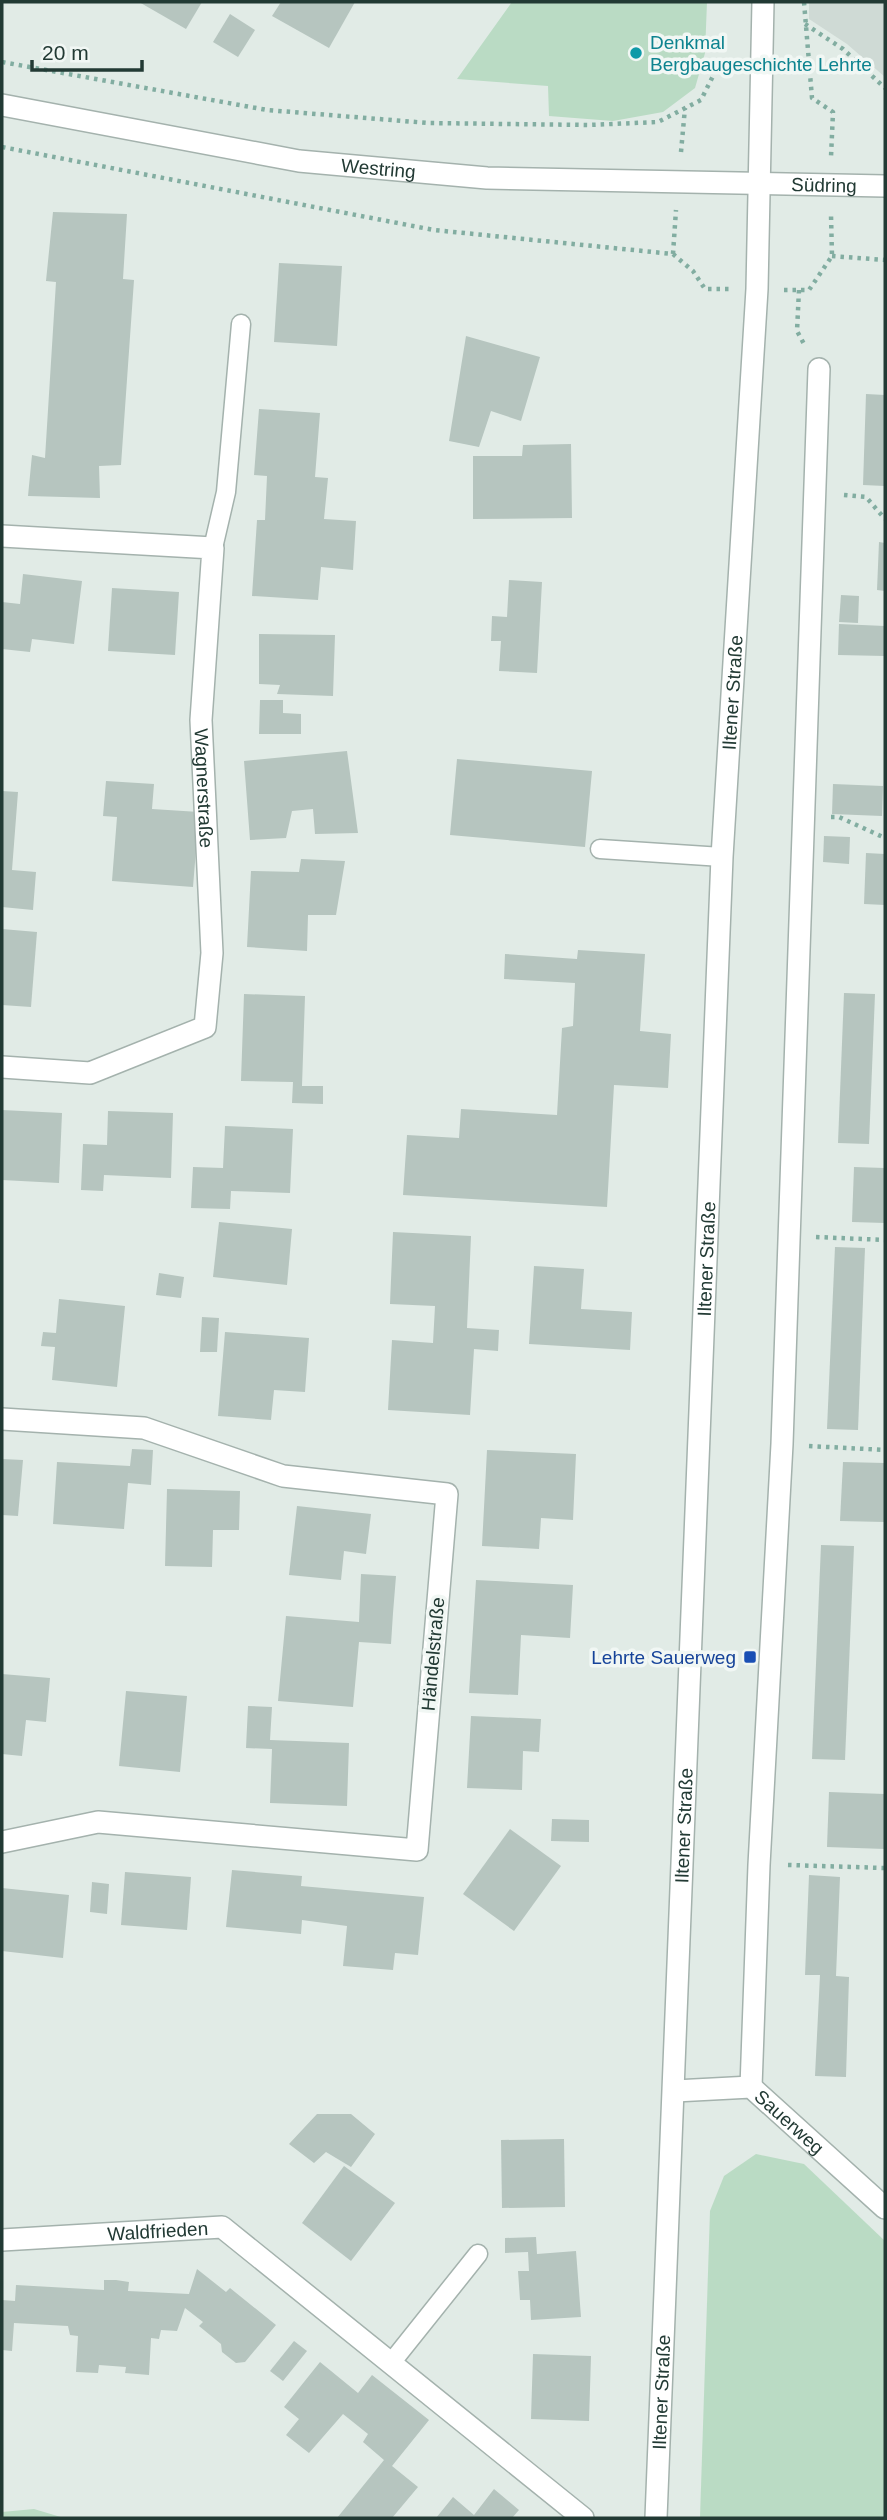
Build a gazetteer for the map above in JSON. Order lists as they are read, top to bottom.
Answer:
{
  "streets": {
    "street": [
      "Westring",
      "Südring",
      "Iltener Straße",
      "Wagnerstraße",
      "Händelstraße",
      "Sauerweg",
      "Waldfrieden"
    ]
  },
  "crossings": [
    ["Westring", "Südring"],
    ["Westring", "Iltener Straße"],
    ["Südring", "Iltener Straße"],
    ["Iltener Straße", "Sauerweg"]
  ],
  "places": {
    "other": ["Denkmal Bergbaugeschichte Lehrte"],
    "transit": ["Lehrte Sauerweg"]
  },
  "scale_bar": "20 m"
}
